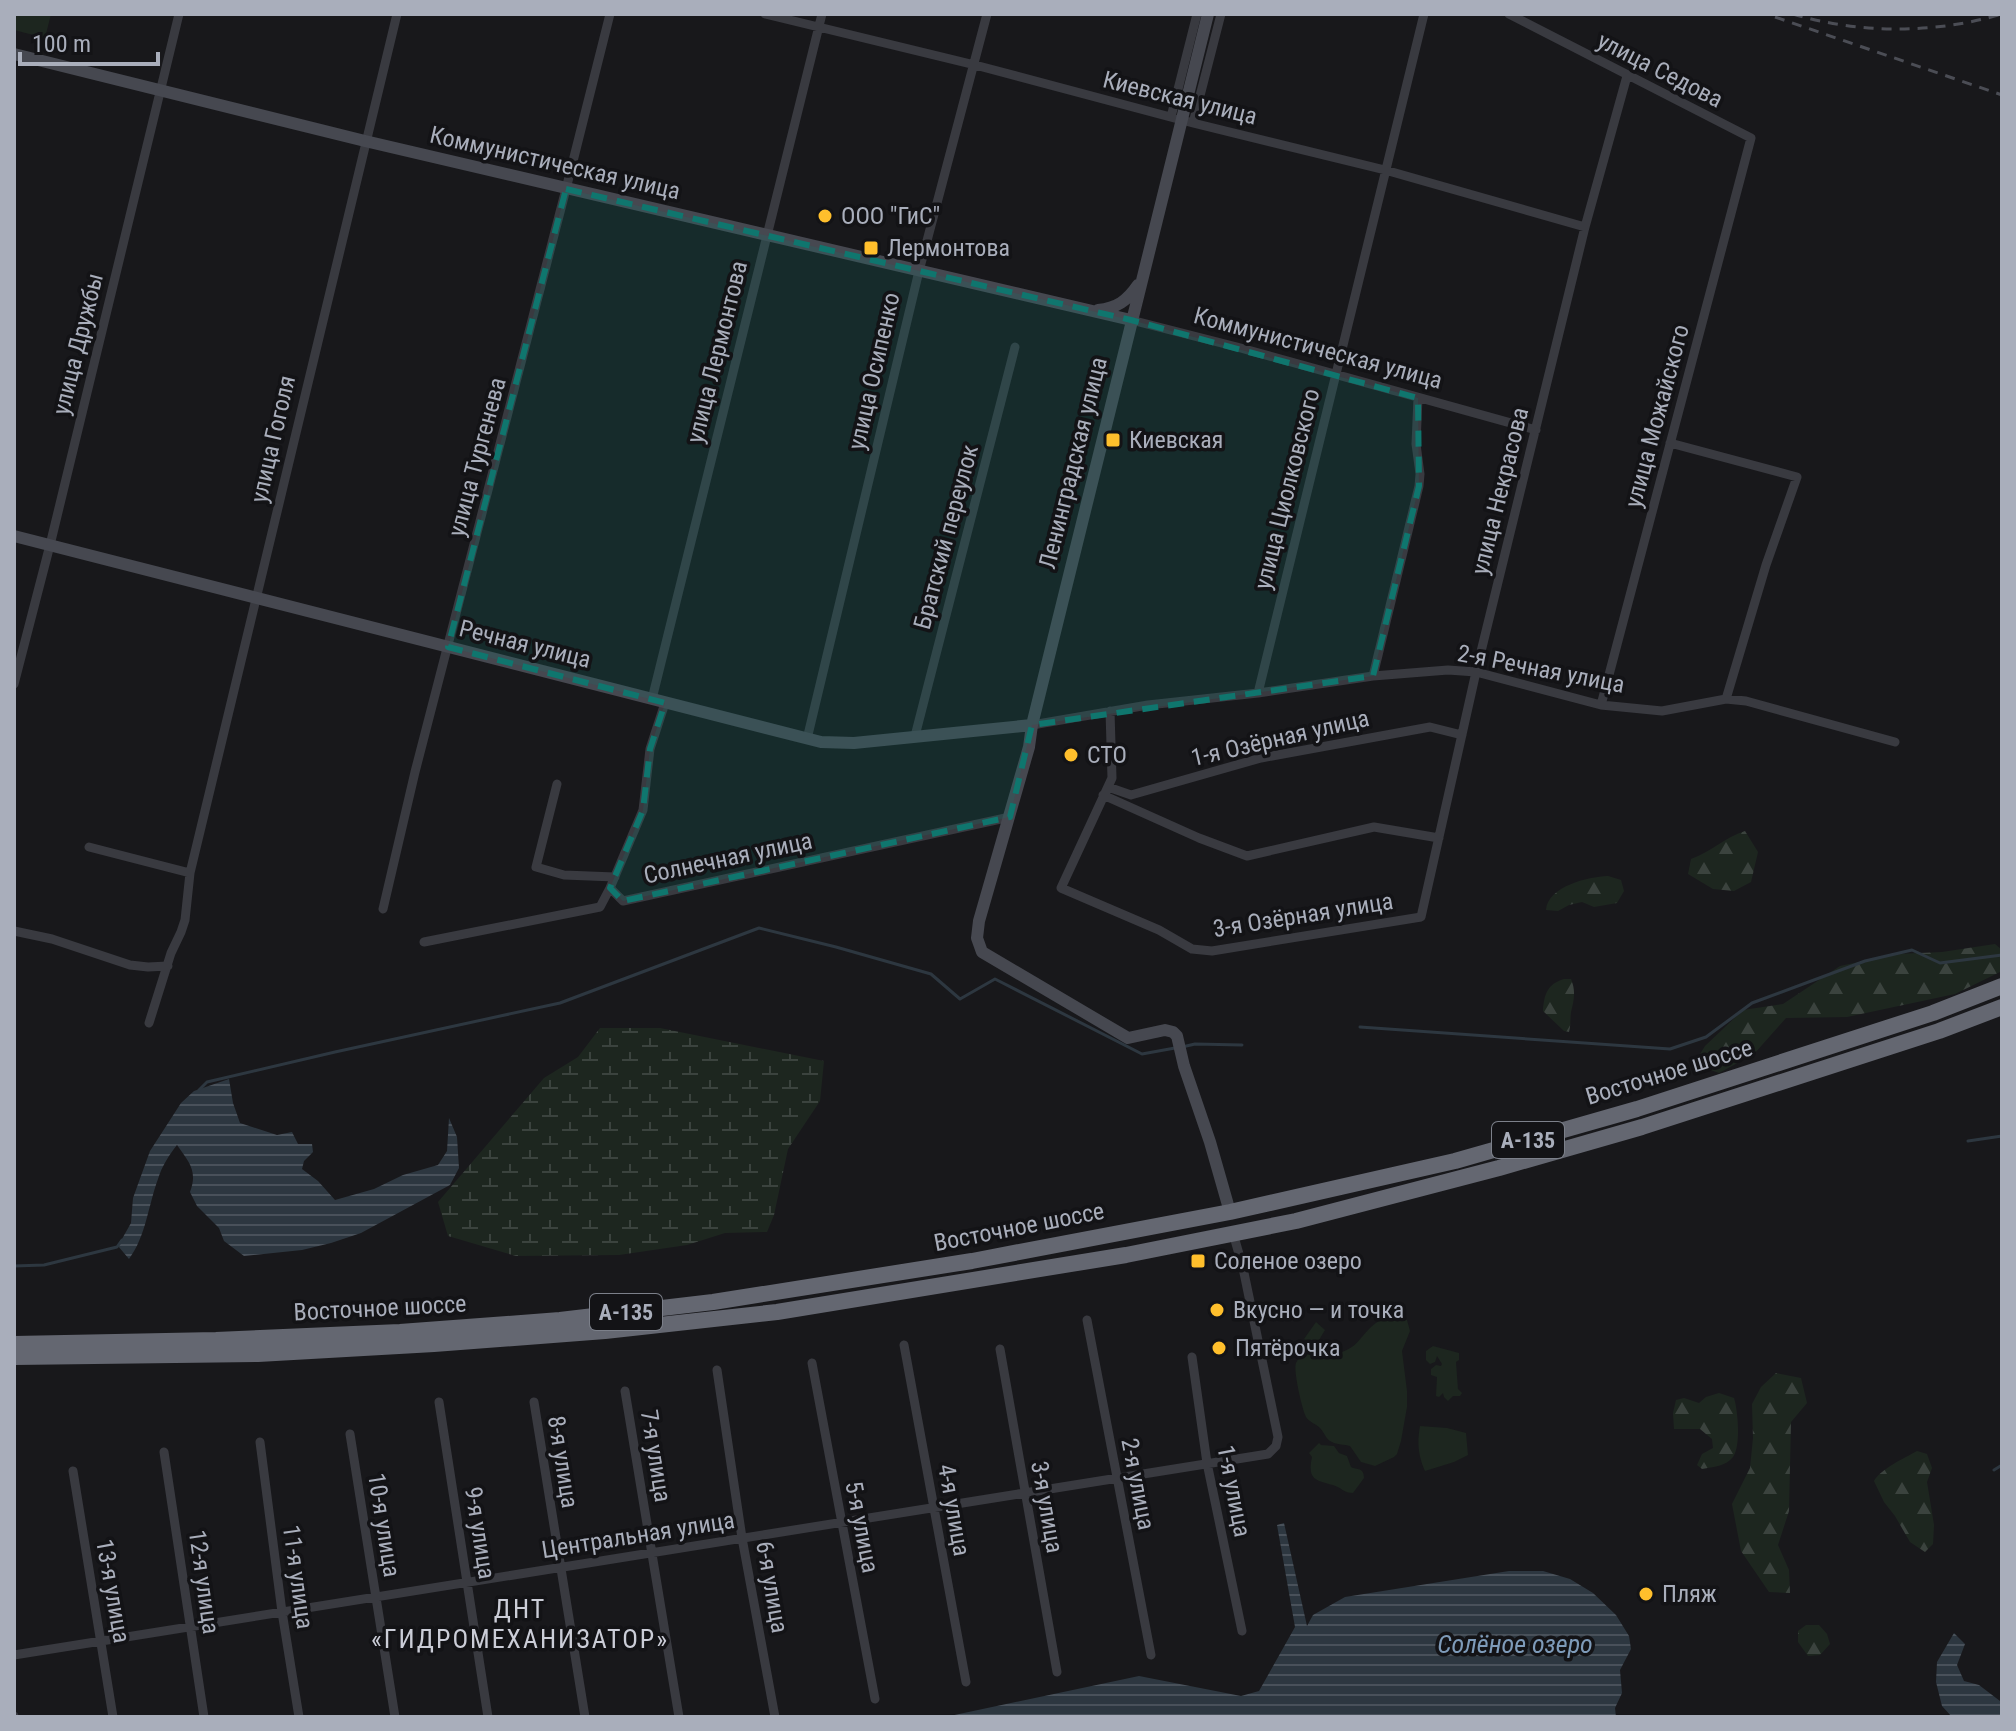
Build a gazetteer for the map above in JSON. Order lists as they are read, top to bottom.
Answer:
{
  "streets": {
    "highway": ["Восточное шоссе", "А-135"],
    "street": [
      "улица Седова",
      "Киевская улица",
      "Коммунистическая улица",
      "улица Дружбы",
      "улица Лермонтова",
      "улица Осипенко",
      "улица Можайского",
      "улица Гоголя",
      "улица Тургенева",
      "Ленинградская улица",
      "улица Циолковского",
      "улица Некрасова",
      "Братский переулок",
      "Речная улица",
      "2-я Речная улица",
      "1-я Озёрная улица",
      "Солнечная улица",
      "3-я Озёрная улица",
      "7-я улица",
      "8-я улица",
      "2-я улица",
      "1-я улица",
      "3-я улица",
      "4-я улица",
      "10-я улица",
      "5-я улица",
      "9-я улица",
      "Центральная улица",
      "11-я улица",
      "12-я улица",
      "6-я улица",
      "13-я улица"
    ]
  },
  "crossings": [
    ["улица Седова", "улица Можайского"],
    ["улица Седова", "улица Некрасова"],
    ["Киевская улица", "улица Лермонтова"],
    ["Киевская улица", "улица Осипенко"],
    ["Киевская улица", "Ленинградская улица"],
    ["Киевская улица", "улица Циолковского"],
    ["Киевская улица", "улица Некрасова"],
    ["Коммунистическая улица", "улица Дружбы"],
    ["Коммунистическая улица", "улица Лермонтова"],
    ["Коммунистическая улица", "улица Осипенко"],
    ["Коммунистическая улица", "улица Гоголя"],
    ["Коммунистическая улица", "улица Тургенева"],
    ["Коммунистическая улица", "Ленинградская улица"],
    ["Коммунистическая улица", "улица Циолковского"],
    ["Коммунистическая улица", "улица Некрасова"],
    ["улица Дружбы", "Речная улица"],
    ["улица Лермонтова", "Речная улица"],
    ["улица Осипенко", "Речная улица"],
    ["улица Можайского", "2-я Речная улица"],
    ["улица Гоголя", "Речная улица"],
    ["улица Тургенева", "Речная улица"],
    ["Ленинградская улица", "Речная улица"],
    ["Ленинградская улица", "2-я Речная улица"],
    ["Ленинградская улица", "Солнечная улица"],
    ["Ленинградская улица", "Восточное шоссе"],
    ["улица Циолковского", "2-я Речная улица"],
    ["улица Некрасова", "2-я Речная улица"],
    ["улица Некрасова", "1-я Озёрная улица"],
    ["улица Некрасова", "3-я Озёрная улица"],
    ["Братский переулок", "Речная улица"],
    ["Речная улица", "2-я Речная улица"],
    ["1-я Озёрная улица", "3-я Озёрная улица"],
    ["Восточное шоссе", "Центральная улица"],
    ["7-я улица", "Центральная улица"],
    ["8-я улица", "Центральная улица"],
    ["2-я улица", "Центральная улица"],
    ["1-я улица", "Центральная улица"],
    ["3-я улица", "Центральная улица"],
    ["4-я улица", "Центральная улица"],
    ["10-я улица", "Центральная улица"],
    ["5-я улица", "Центральная улица"],
    ["9-я улица", "Центральная улица"],
    ["Центральная улица", "11-я улица"],
    ["Центральная улица", "12-я улица"],
    ["Центральная улица", "6-я улица"],
    ["Центральная улица", "13-я улица"]
  ],
  "districts": ["ДНТ «ГИДРОМЕХАНИЗАТОР»"],
  "water": ["Солёное озеро"],
  "places": {
    "other": [
      "ООО \"ГиС\"",
      "СТО",
      "Вкусно — и точка",
      "Пятёрочка",
      "Пляж"
    ],
    "transit": ["Лермонтова", "Киевская", "Соленое озеро"]
  },
  "scale_bar": "100 m"
}
